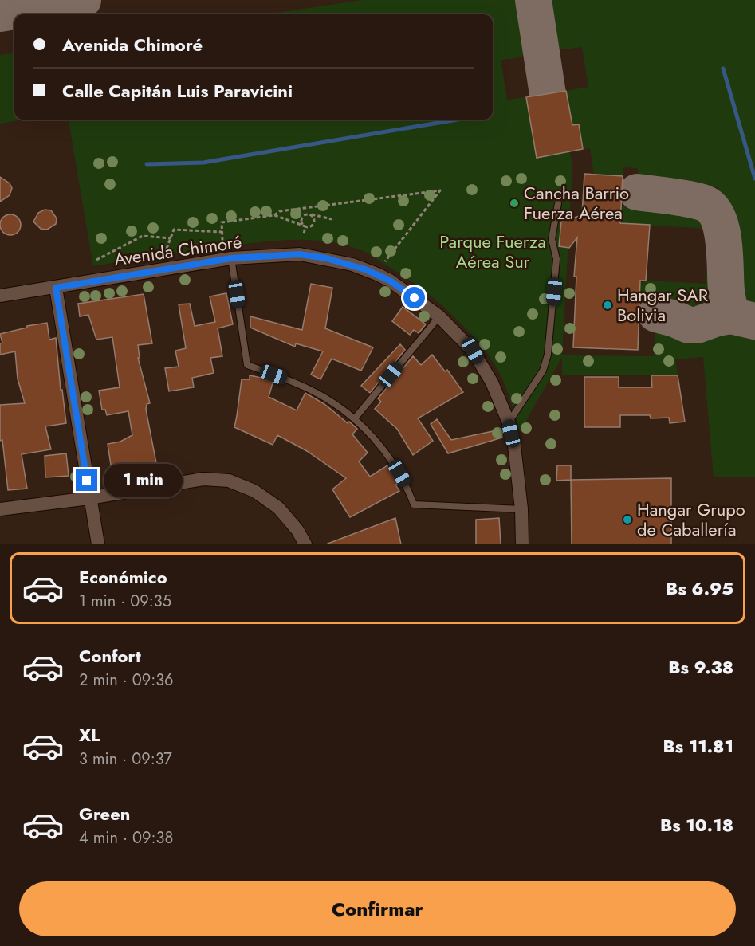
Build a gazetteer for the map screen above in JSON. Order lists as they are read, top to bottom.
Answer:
{
  "streets": {
    "street": ["Avenida Chimoré"]
  },
  "parks": ["Parque Fuerza Aérea Sur"],
  "places": ["Cancha Barrio Fuerza Aérea", "Hangar SAR Bolivia", "Hangar Grupo de Caballería"],
  "page": {
    "banner": ["Avenida Chimoré", "Calle Capitán Luis Paravicini"],
    "bubble": "1 min",
    "list": [
      {
        "name": "Económico",
        "note": "1 min · 09:35",
        "value": "Bs 6.95"
      },
      {
        "name": "Confort",
        "note": "2 min · 09:36",
        "value": "Bs 9.38"
      },
      {
        "name": "XL",
        "note": "3 min · 09:37",
        "value": "Bs 11.81"
      },
      {
        "name": "Green",
        "note": "4 min · 09:38",
        "value": "Bs 10.18"
      }
    ],
    "buttons": "Confirmar"
  }
}
